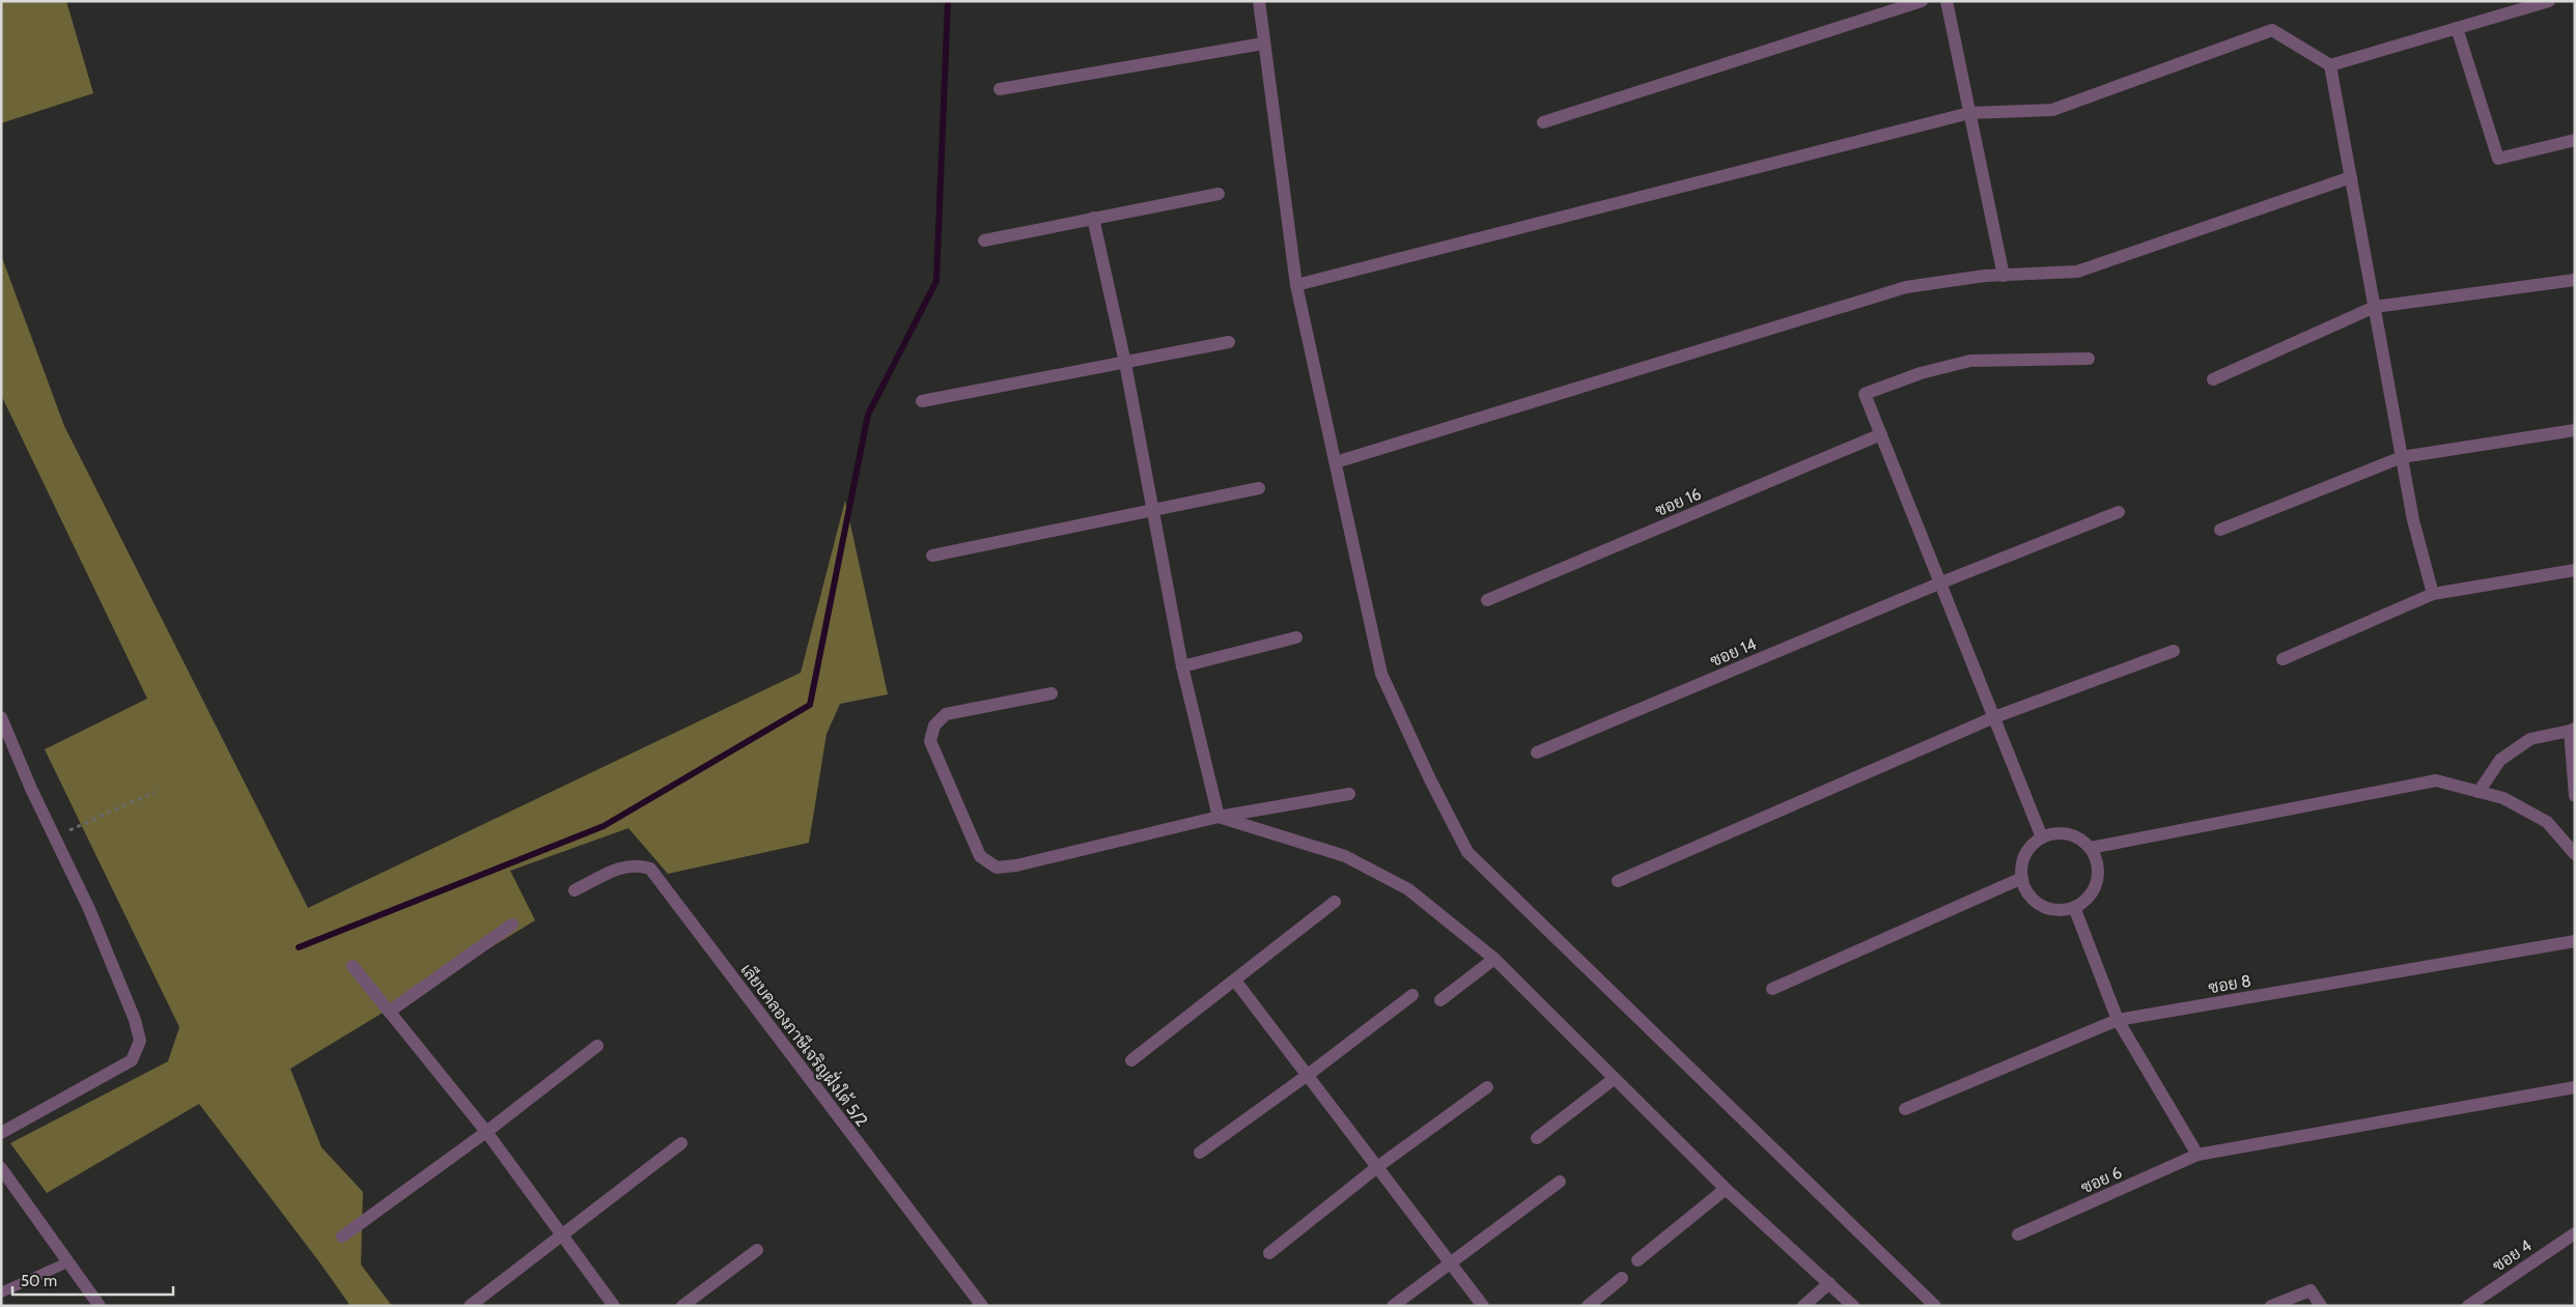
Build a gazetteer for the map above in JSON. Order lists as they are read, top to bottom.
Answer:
{
  "streets": {
    "street": [
      "ซอย 16",
      "ซอย 14",
      "ซอย 8",
      "เลียบคลองภาษีเจริญฝั่งใต้ 5/2",
      "ซอย 6",
      "ซอย 4"
    ]
  },
  "scale_bar": "50 m"
}
